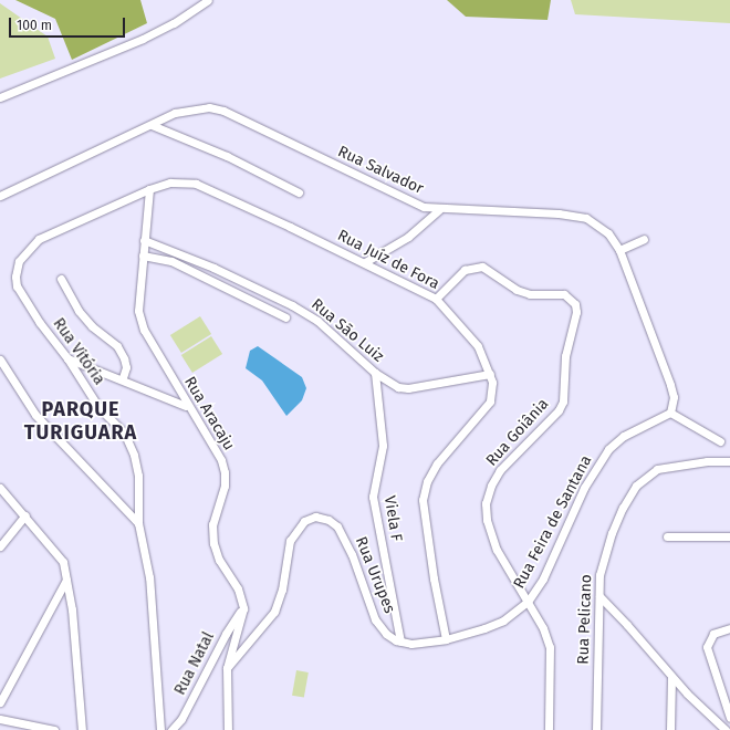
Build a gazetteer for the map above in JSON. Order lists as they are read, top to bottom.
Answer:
{
  "streets": {
    "street": [
      "Rua Salvador",
      "Rua Juíz de Fora",
      "Rua São Luiz",
      "Rua Vitória",
      "Rua Aracaju",
      "Rua Goiânia",
      "Viela F",
      "Rua Feira de Santana",
      "Rua Urupes",
      "Rua Pelicano",
      "Rua Natal"
    ]
  },
  "crossings": [
    ["Rua Salvador", "Rua Feira de Santana"],
    ["Rua Juíz de Fora", "Rua São Luiz"],
    ["Rua Juíz de Fora", "Rua Vitória"],
    ["Rua Juíz de Fora", "Rua Goiânia"],
    ["Rua São Luiz", "Rua Aracaju"],
    ["Rua São Luiz", "Viela F"],
    ["Rua Vitória", "Rua Aracaju"],
    ["Rua Aracaju", "Rua Natal"],
    ["Rua Goiânia", "Rua Feira de Santana"],
    ["Viela F", "Rua Urupes"]
  ],
  "districts": ["PARQUE TURIGUARA"],
  "scale_bar": "100 m"
}
